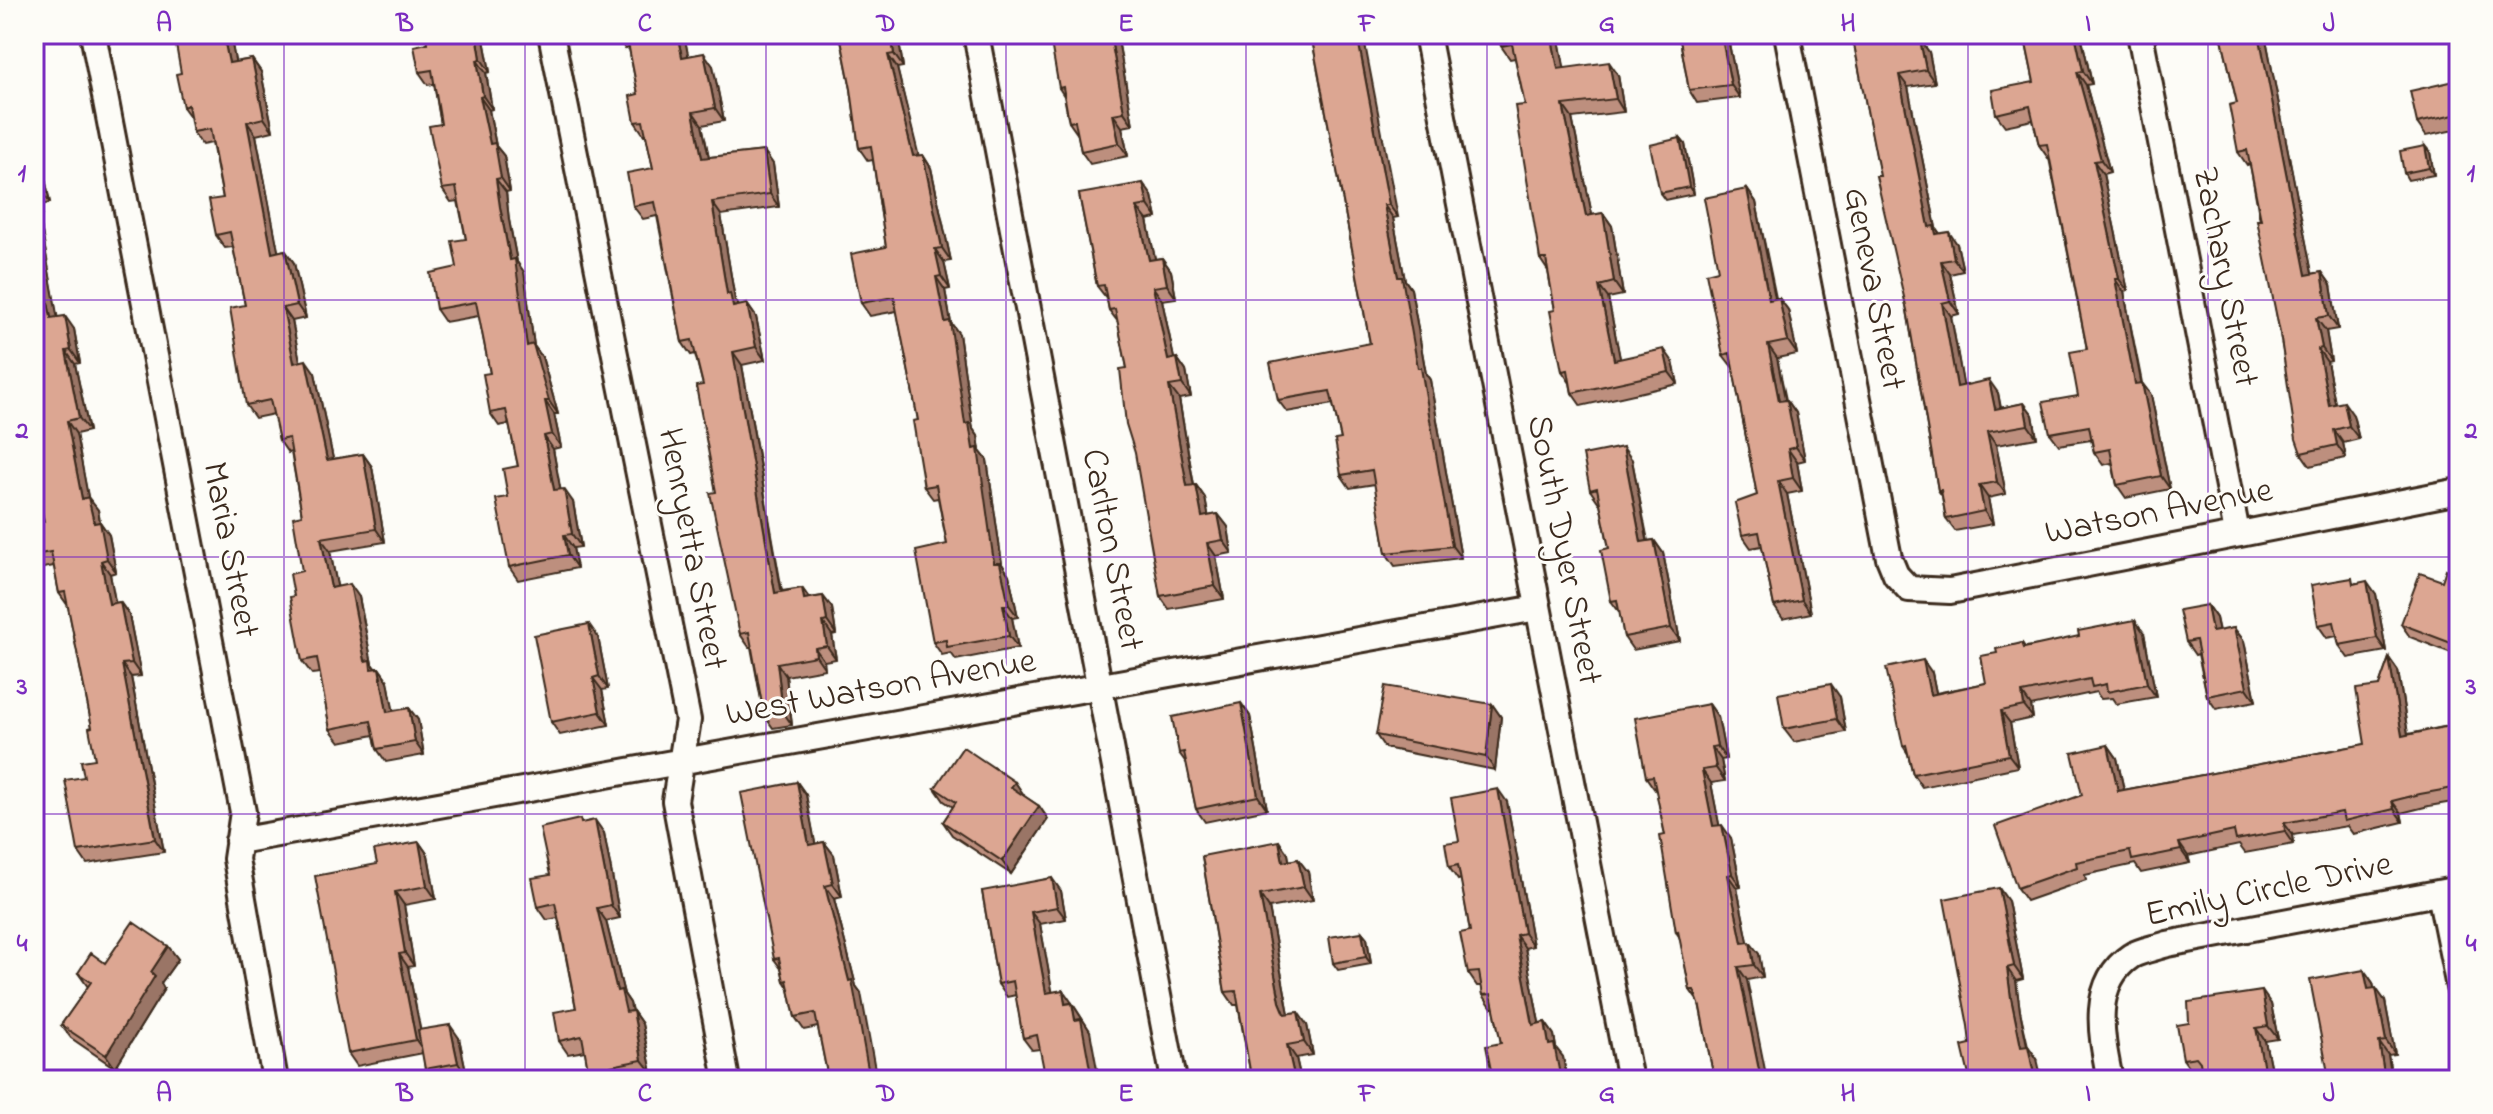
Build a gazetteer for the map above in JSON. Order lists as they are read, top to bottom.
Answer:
{
  "streets": {
    "street": [
      "Zachary Street",
      "Geneva Street",
      "Watson Avenue",
      "Henryetta Street",
      "Maria Street",
      "Carlton Street",
      "South Dyer Street",
      "West Watson Avenue",
      "Emily Circle Drive"
    ]
  },
  "crossings": [
    ["Zachary Street", "Watson Avenue"],
    ["Geneva Street", "Watson Avenue"],
    ["Henryetta Street", "West Watson Avenue"],
    ["Maria Street", "West Watson Avenue"],
    ["Carlton Street", "West Watson Avenue"],
    ["South Dyer Street", "West Watson Avenue"]
  ],
  "grid": {
    "columns": [
      "A",
      "B",
      "C",
      "D",
      "E",
      "F",
      "G",
      "H",
      "I",
      "J"
    ],
    "rows": [
      "1",
      "2",
      "3",
      "4"
    ]
  }
}
